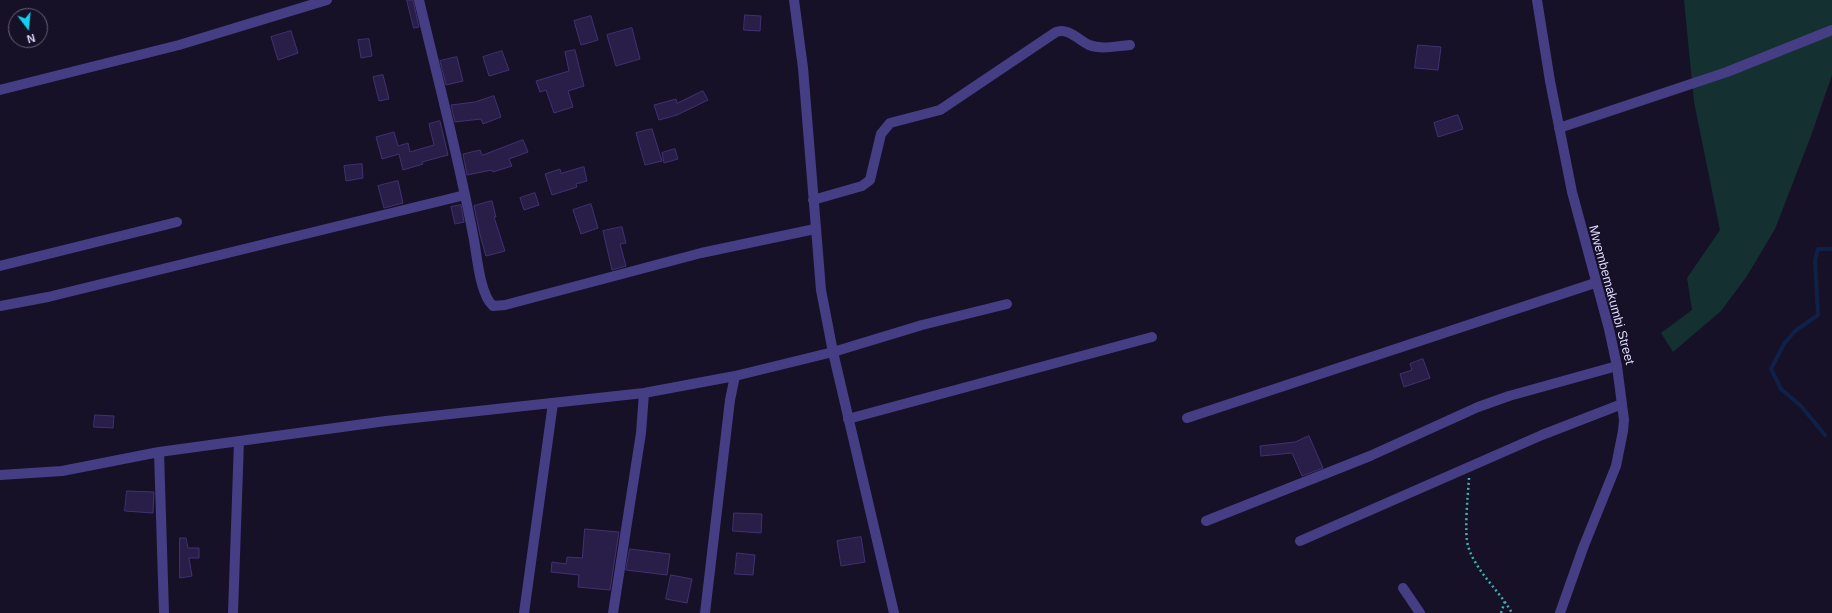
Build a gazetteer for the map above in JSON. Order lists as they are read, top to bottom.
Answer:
{
  "streets": {
    "street": ["Mwembemakumbi Street"]
  },
  "north": "bottom"
}
